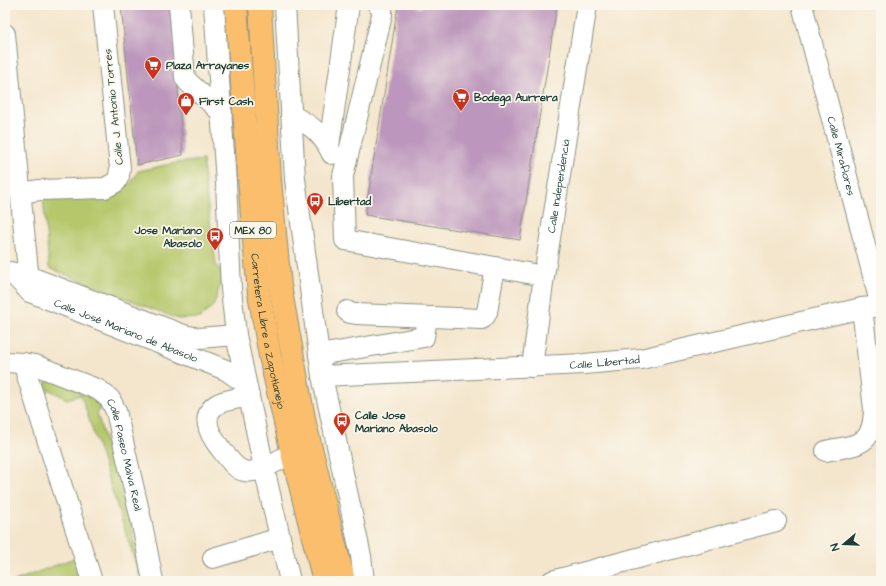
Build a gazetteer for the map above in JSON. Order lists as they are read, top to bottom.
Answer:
{
  "streets": {
    "main road": ["MEX 80", "Carretera Libre a Zapotlanejo"],
    "street": [
      "Calle J. Antonio Torres",
      "Calle Miraflores",
      "Calle Independencia",
      "Calle José Mariano de Abasolo",
      "Calle Libertad",
      "Calle Paseo Malva Real"
    ]
  },
  "crossings": [
    ["Calle Miraflores", "Calle Libertad"],
    ["Calle Independencia", "Calle Libertad"]
  ],
  "places": {
    "supermarket": ["Plaza Arrayanes", "Bodega Aurrera"],
    "shop": ["First Cash"],
    "bus stop": ["Libertad", "Jose Mariano Abasolo", "Calle Jose Mariano Abasolo"]
  },
  "north": "left"
}
